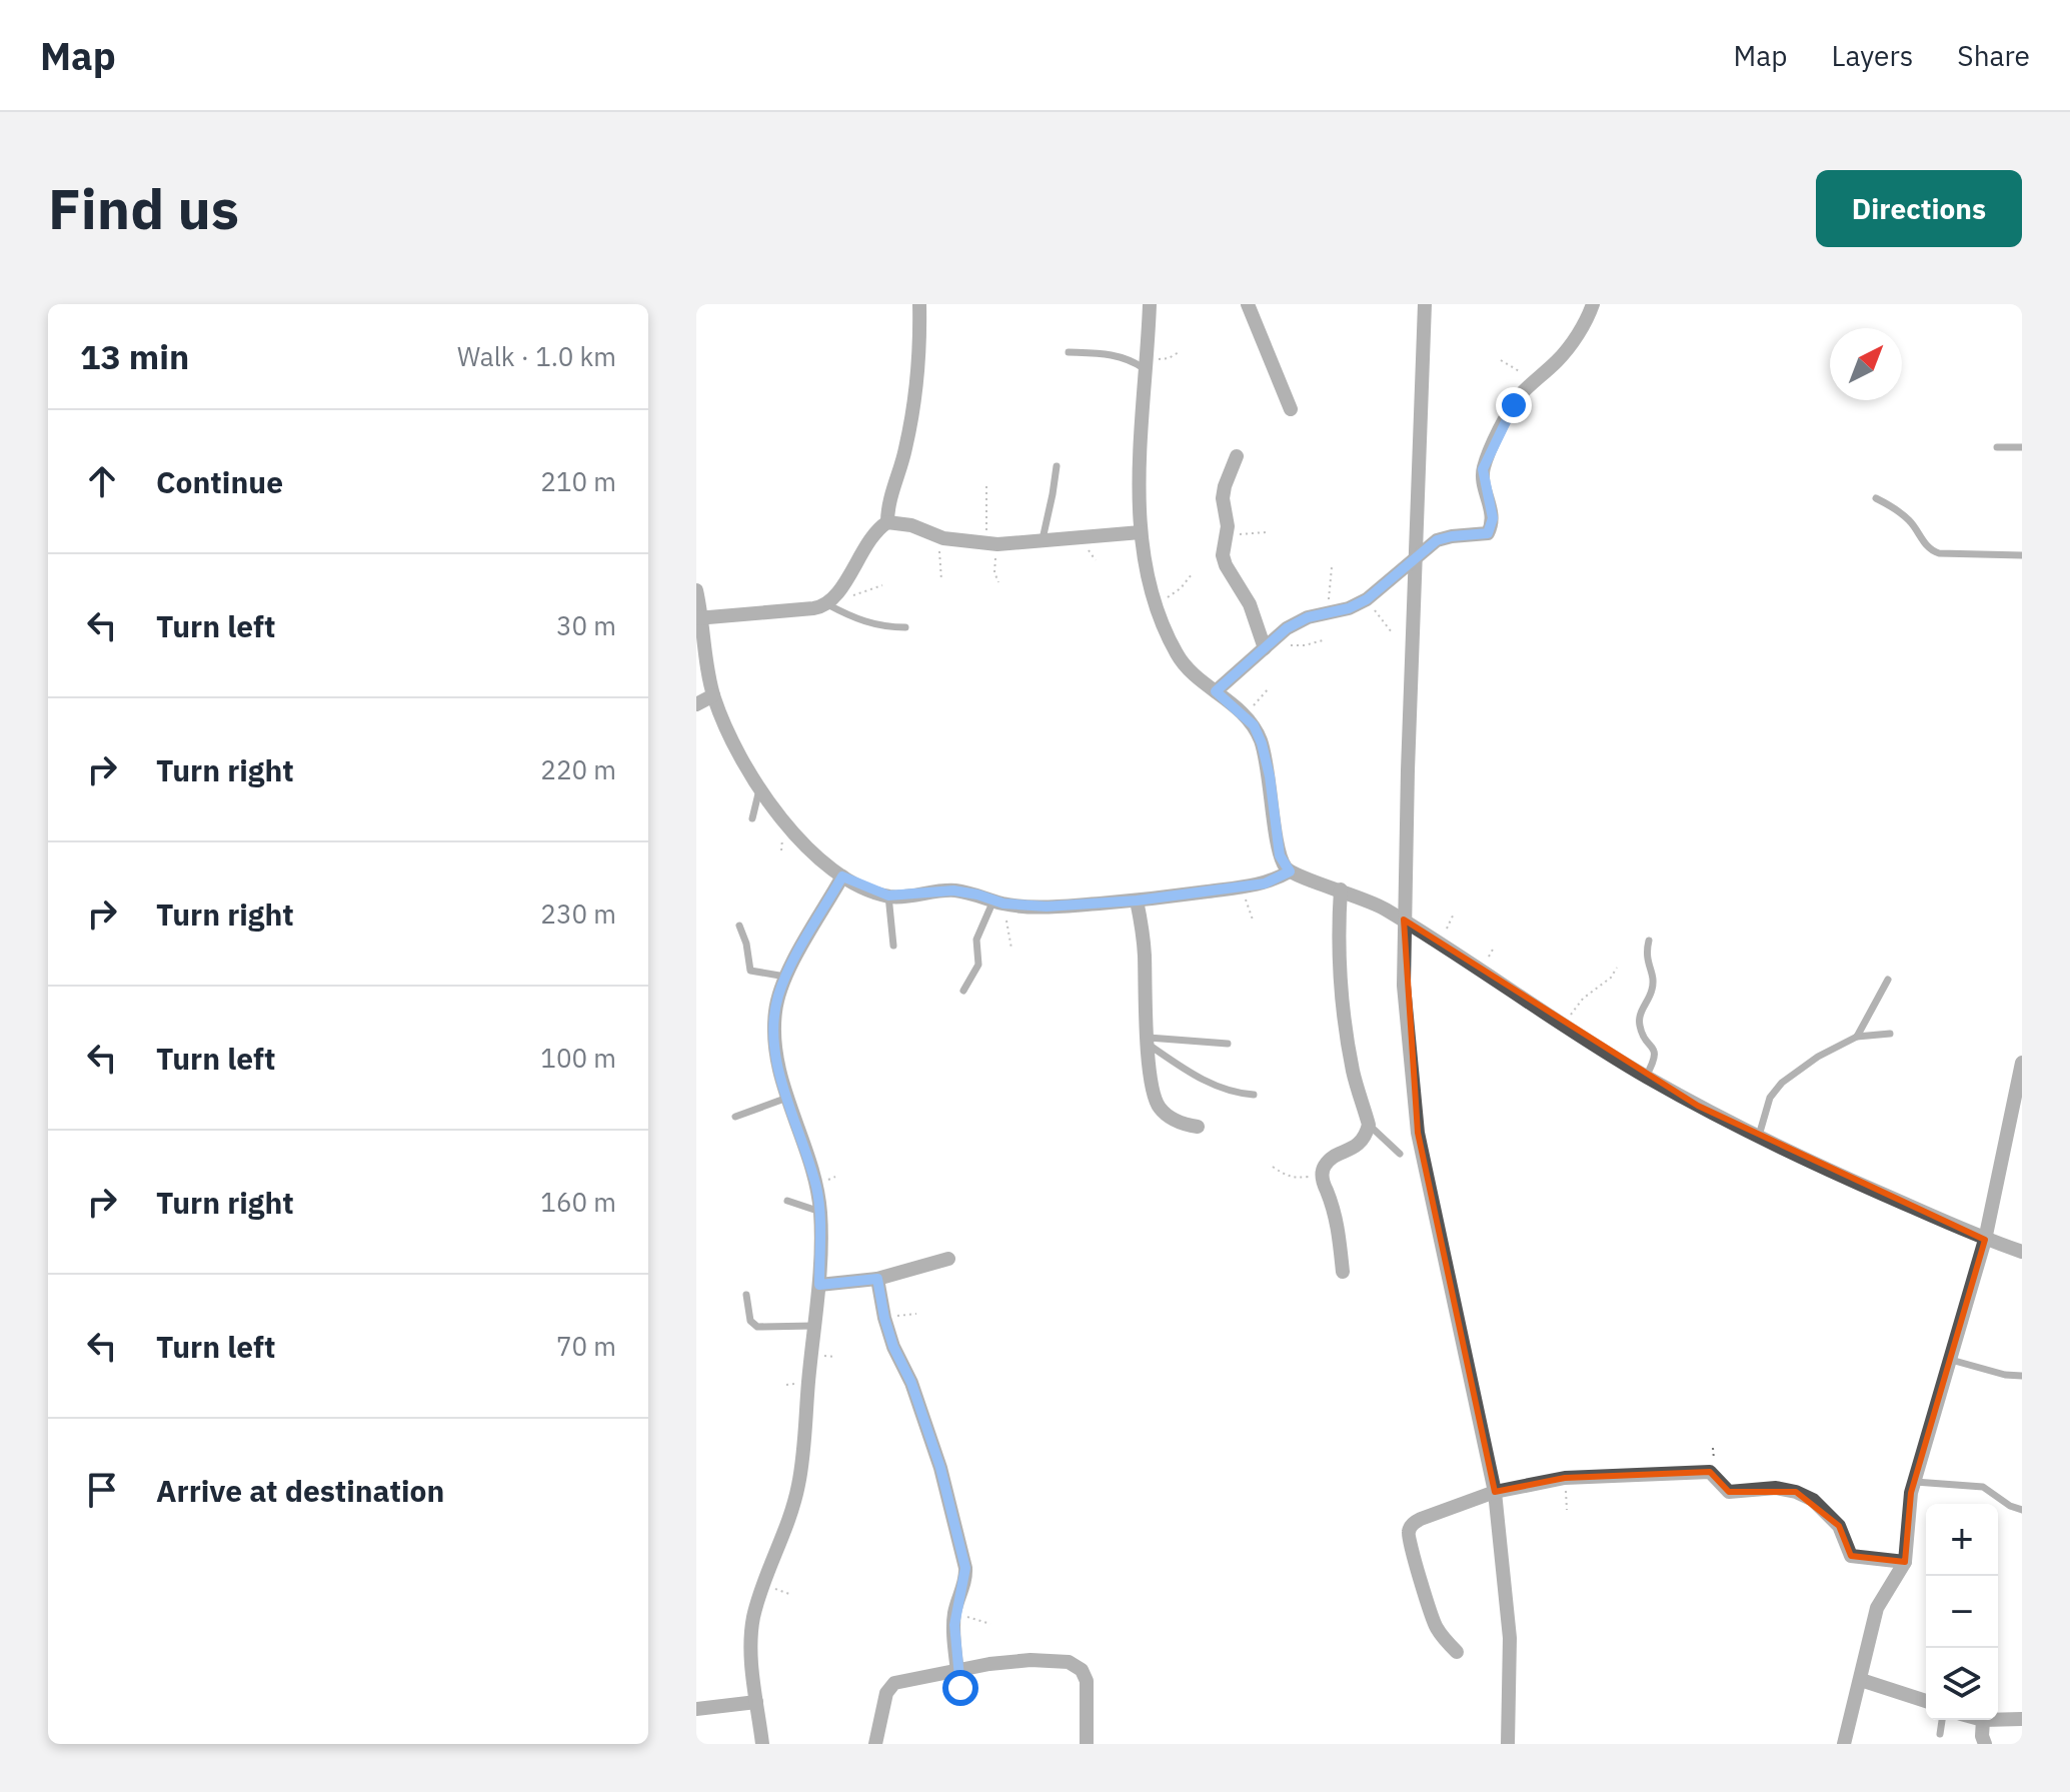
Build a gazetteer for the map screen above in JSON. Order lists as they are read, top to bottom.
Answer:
{
  "north": "top right",
  "page": {
    "header": "Map",
    "nav": ["Map", "Layers", "Share"],
    "buttons": "Directions",
    "title": "Find us",
    "heading": ["13 min", "Walk · 1.0 km"],
    "list": [
      ["Continue", "210 m"],
      ["Turn left", "30 m"],
      ["Turn right", "220 m"],
      ["Turn right", "230 m"],
      ["Turn left", "100 m"],
      ["Turn right", "160 m"],
      ["Turn left", "70 m"],
      "Arrive at destination"
    ],
    "map_buttons": ["+", "−"]
  }
}
